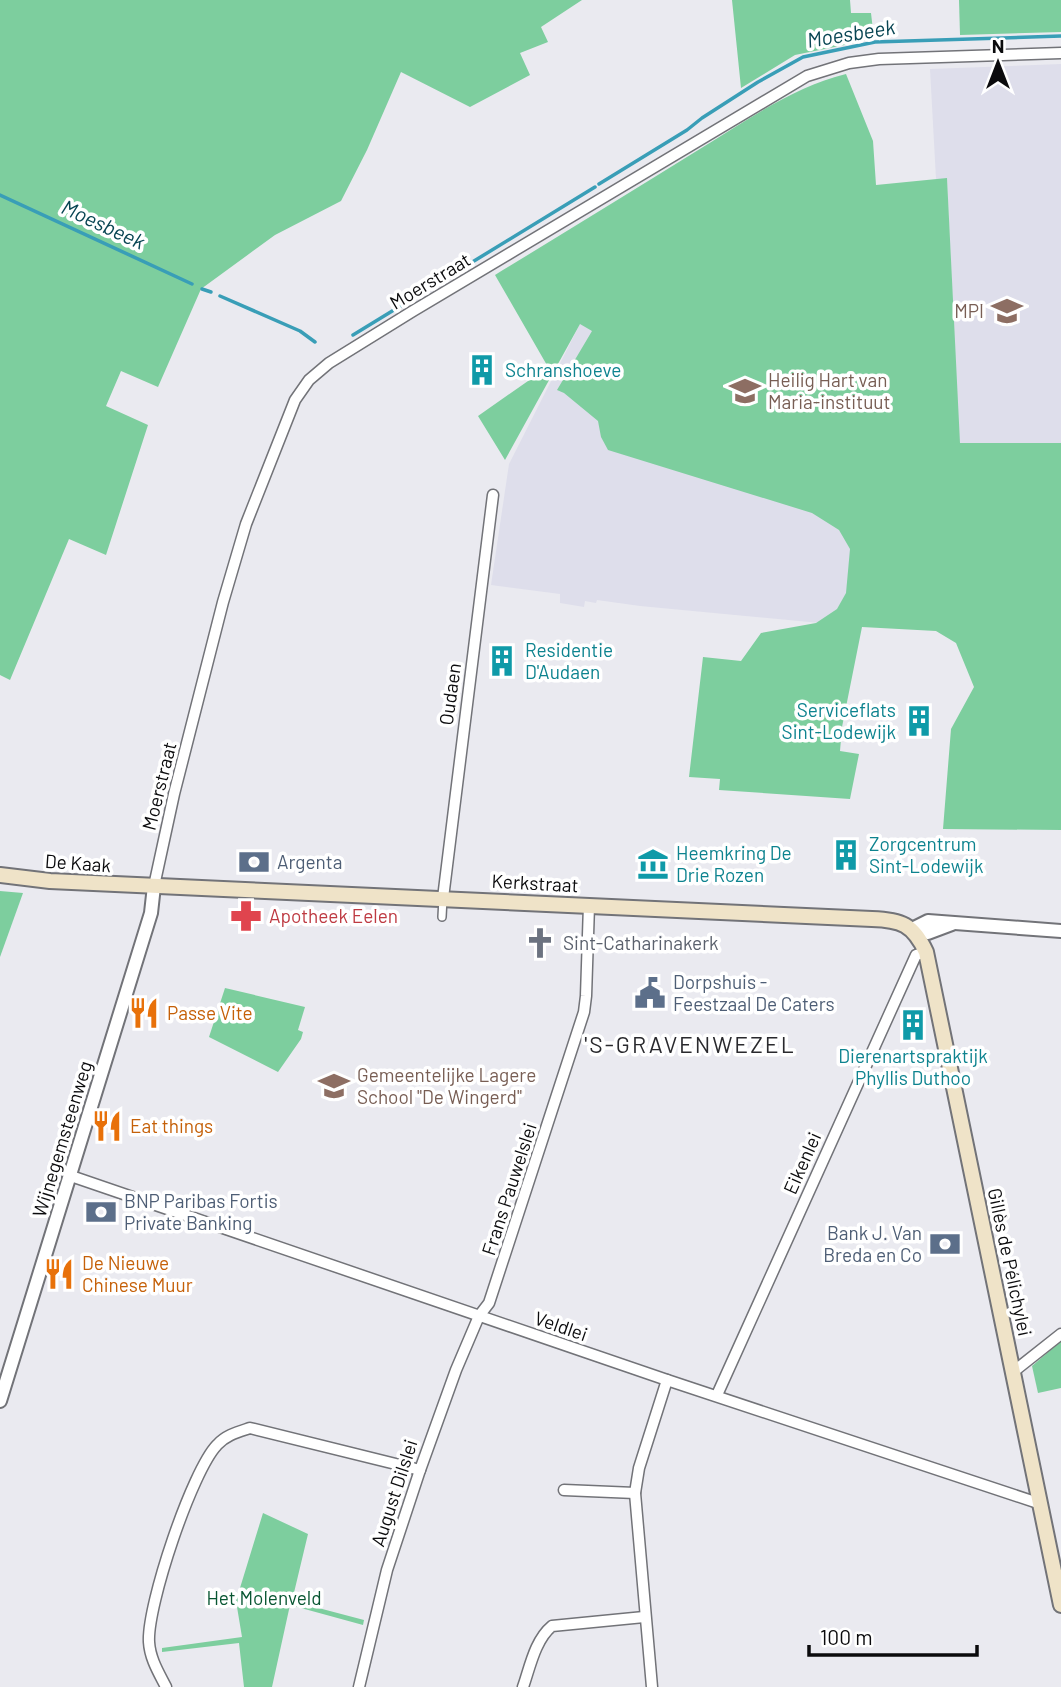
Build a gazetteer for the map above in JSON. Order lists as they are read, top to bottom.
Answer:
{
  "streets": {
    "main road": ["De Kaak", "Kerkstraat", "Gillès de Pélichylei"],
    "street": [
      "Moerstraat",
      "Oudaen",
      "Wijnegemsteenweg",
      "Eikenlei",
      "Frans Pauwelslei",
      "Veldlei",
      "August Dilslei"
    ]
  },
  "crossings": [
    ["Moerstraat", "De Kaak"],
    ["Moerstraat", "Kerkstraat"],
    ["Moerstraat", "Wijnegemsteenweg"],
    ["Oudaen", "Kerkstraat"],
    ["De Kaak", "Kerkstraat"],
    ["De Kaak", "Wijnegemsteenweg"],
    ["Kerkstraat", "Wijnegemsteenweg"],
    ["Kerkstraat", "Frans Pauwelslei"],
    ["Kerkstraat", "Gillès de Pélichylei"],
    ["Wijnegemsteenweg", "Veldlei"],
    ["Eikenlei", "Gillès de Pélichylei"],
    ["Eikenlei", "Veldlei"],
    ["Frans Pauwelslei", "Veldlei"],
    ["Frans Pauwelslei", "August Dilslei"],
    ["Gillès de Pélichylei", "Veldlei"],
    ["Veldlei", "August Dilslei"]
  ],
  "districts": ["'S-GRAVENWEZEL"],
  "water": ["Moesbeek"],
  "parks": ["Het Molenveld"],
  "places": {
    "school or university": ["MPI", "Heilig Hart van Maria-instituut", "Gemeentelijke Lagere School \"De Wingerd\""],
    "building": [
      "Schranshoeve",
      "Residentie D'Audaen",
      "Serviceflats Sint-Lodewijk",
      "Zorgcentrum Sint-Lodewijk",
      "Dierenartspraktijk Phyllis Duthoo"
    ],
    "bank": ["Argenta", "BNP Paribas Fortis Private Banking", "Bank J. Van Breda en Co"],
    "museum": ["Heemkring De Drie Rozen"],
    "pharmacy": ["Apotheek Eelen"],
    "church": ["Sint-Catharinakerk"],
    "public building": ["Dorpshuis - Feestzaal De Caters"],
    "restaurant": ["Passe Vite", "Eat things", "De Nieuwe Chinese Muur"]
  },
  "scale_bar": "100 m",
  "north": "top"
}
